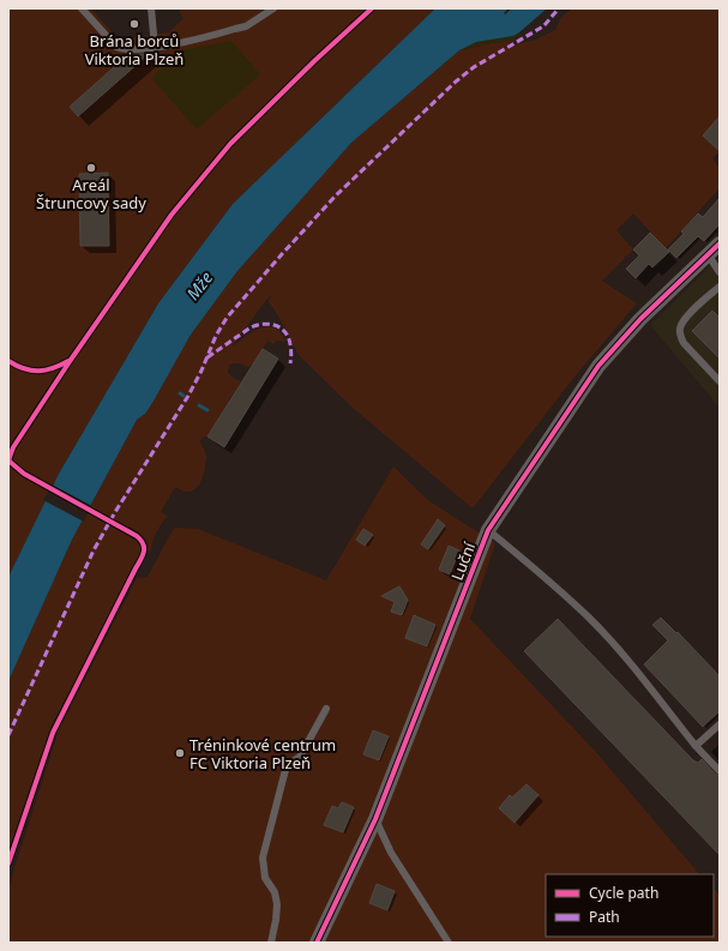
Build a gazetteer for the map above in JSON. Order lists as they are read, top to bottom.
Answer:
{
  "streets": {
    "street": ["Luční"]
  },
  "water": ["Mže"],
  "places": ["Brána borců Viktoria Plzeň", "Areál Štruncovy sady", "Tréninkové centrum FC Viktoria Plzeň"],
  "legend": ["Cycle path", "Path"]
}
